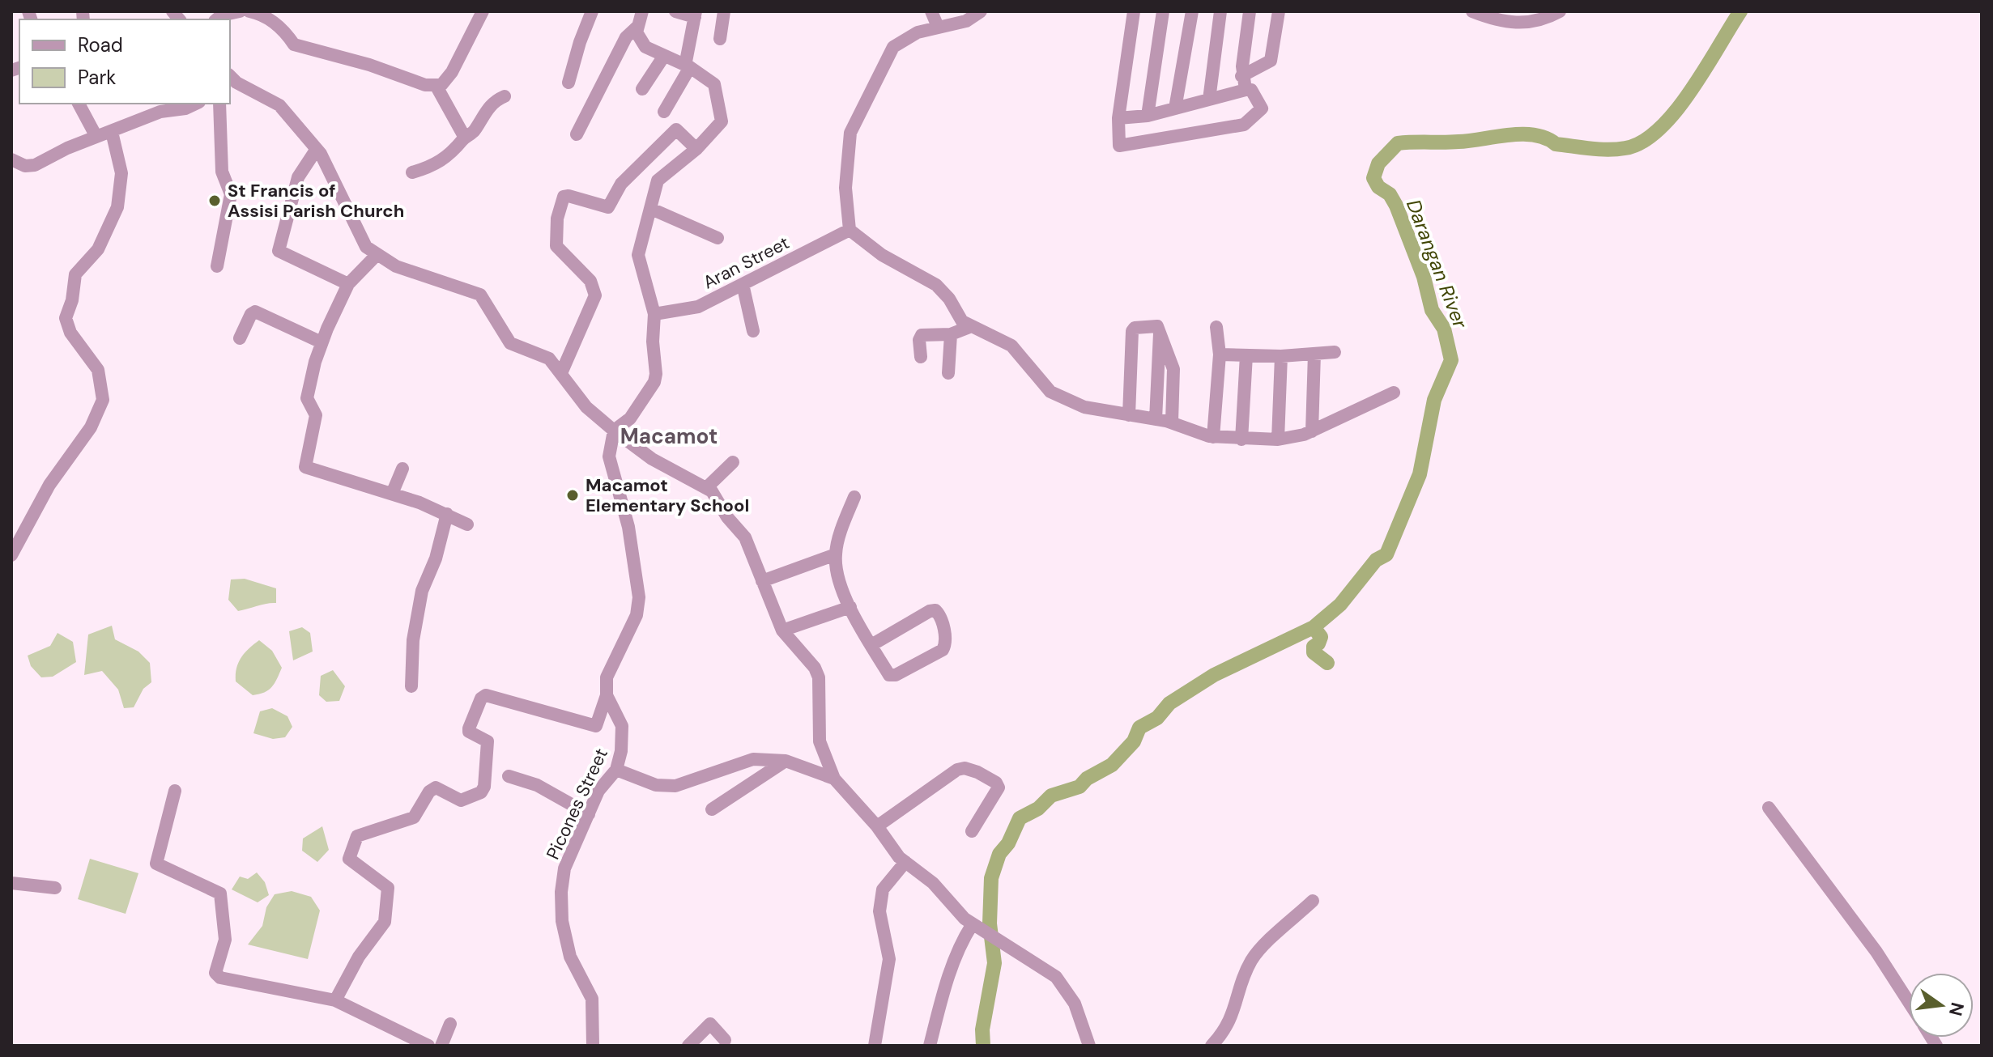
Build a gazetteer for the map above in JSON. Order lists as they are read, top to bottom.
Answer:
{
  "streets": {
    "street": ["Aran Street", "Picones Street"]
  },
  "districts": ["Macamot"],
  "water": ["Darangan River"],
  "places": ["St Francis of Assisi Parish Church", "Macamot Elementary School"],
  "legend": ["Road", "Park"],
  "north": "right"
}
